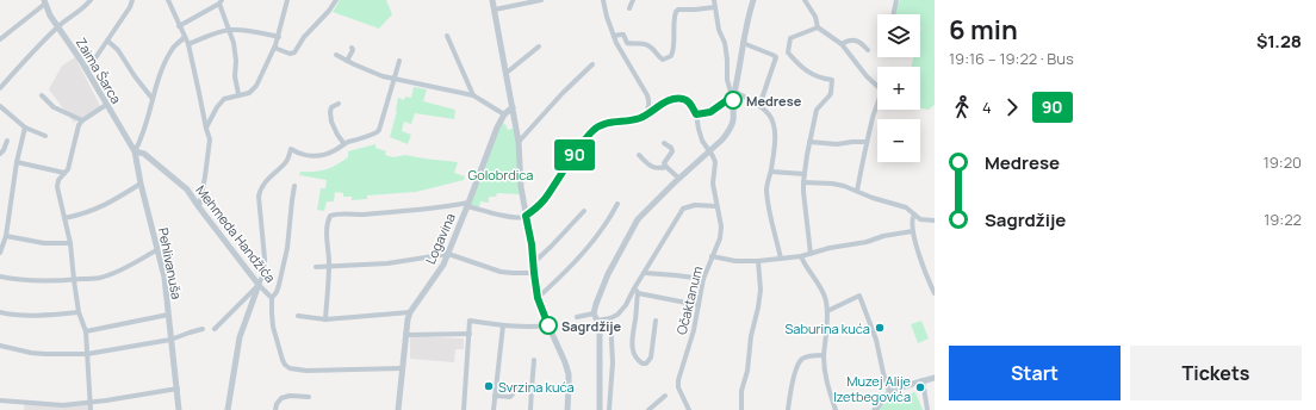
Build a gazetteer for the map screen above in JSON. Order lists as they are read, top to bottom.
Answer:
{
  "streets": {
    "street": [
      "Zaima Šarca",
      "Mehmeda Handžića",
      "Logavina",
      "Pehlivanuša",
      "Očaktanum"
    ]
  },
  "crossings": [
    ["Zaima Šarca", "Mehmeda Handžića"],
    ["Zaima Šarca", "Pehlivanuša"],
    ["Mehmeda Handžića", "Pehlivanuša"]
  ],
  "parks": ["Golobrdica"],
  "places": [
    "Medrese",
    "Sagrdžije",
    "Saburina kuća",
    "Svrzina kuća",
    "Muzej Alije Izetbegovića"
  ],
  "lines": ["bus line 90"],
  "page": {
    "on_map": "90",
    "heading": ["6 min", "19:16 – 19:22 · Bus", "$1.28"],
    "map_buttons": ["+", "−"],
    "legs": ["4", "90"],
    "list": [
      {
        "name": "Medrese",
        "value": "19:20"
      },
      {
        "name": "Sagrdžije",
        "value": "19:22"
      }
    ],
    "buttons": ["Start", "Tickets"]
  }
}
